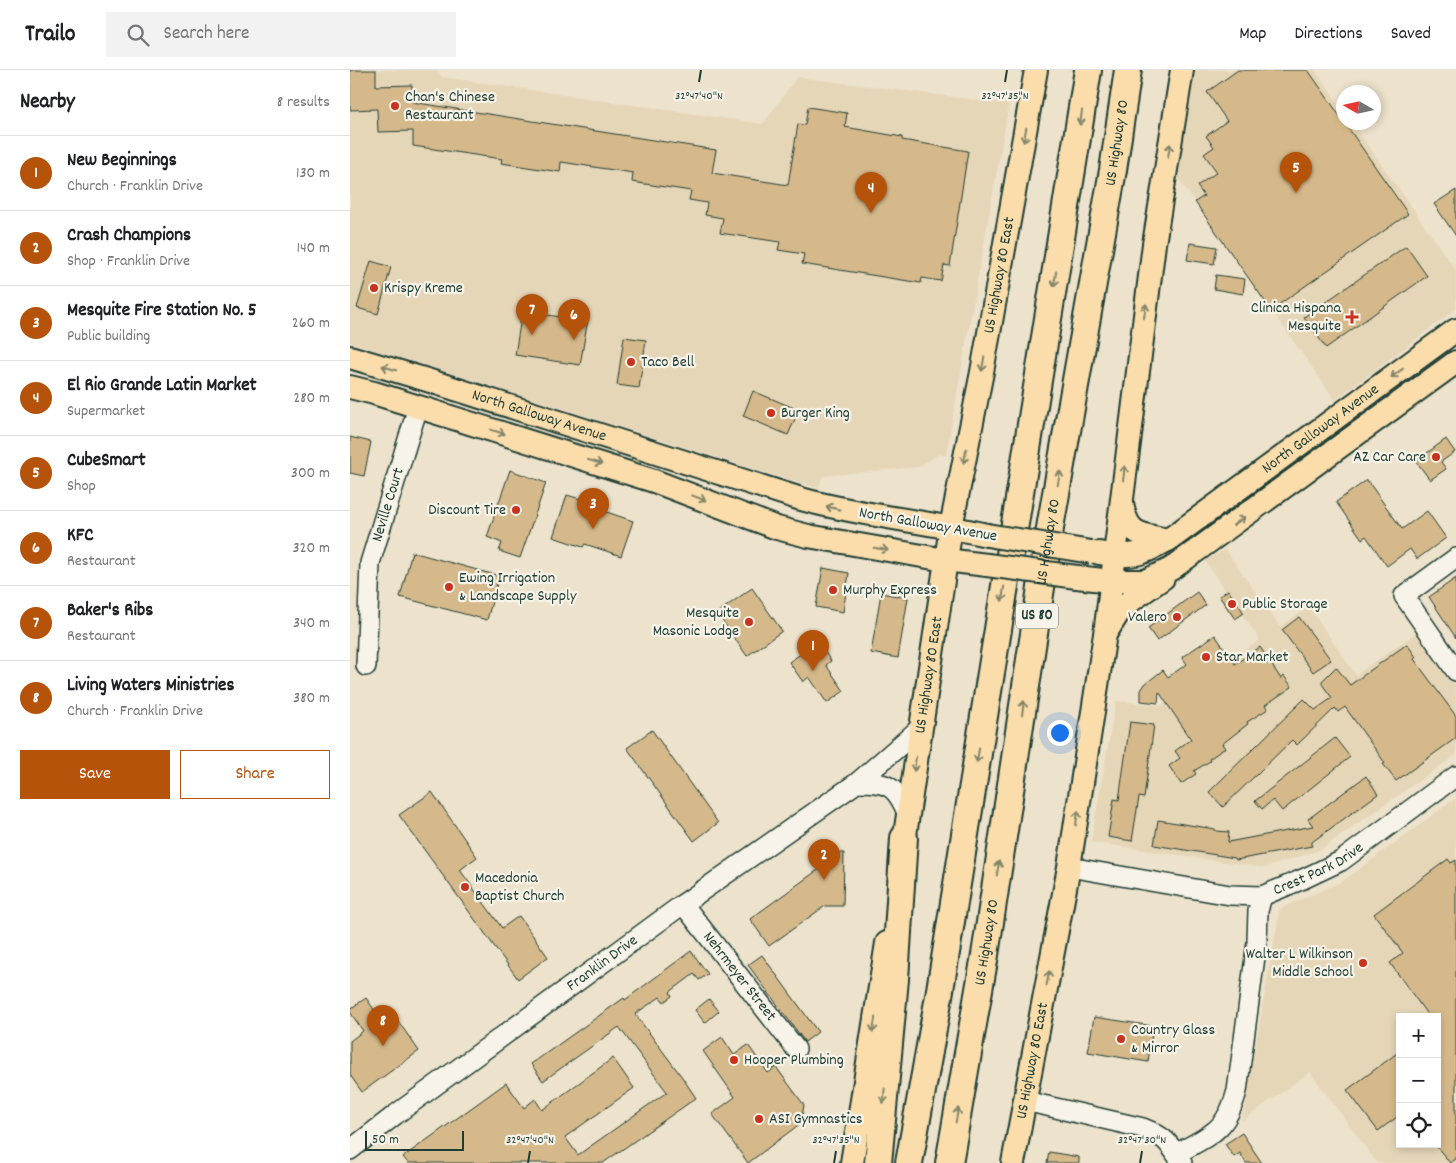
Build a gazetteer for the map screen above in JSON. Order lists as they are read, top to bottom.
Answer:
{
  "streets": {
    "highway": ["US Highway 80", "US 80"],
    "main road": ["US Highway 80 East", "North Galloway Avenue"],
    "street": [
      "Neville Court",
      "Crest Park Drive",
      "Franklin Drive",
      "Nehrmeyer Street"
    ]
  },
  "crossings": [
    ["US Highway 80 East", "North Galloway Avenue"],
    ["US Highway 80 East", "Crest Park Drive"],
    ["US Highway 80 East", "Franklin Drive"],
    ["North Galloway Avenue", "Neville Court"],
    ["Franklin Drive", "Nehrmeyer Street"]
  ],
  "places": {
    "other": [
      "Chan's Chinese Restaurant",
      "Krispy Kreme",
      "Taco Bell",
      "Burger King",
      "AZ Car Care",
      "Discount Tire",
      "Ewing Irrigation & Landscape Supply",
      "Murphy Express",
      "Public Storage",
      "Valero",
      "Mesquite Masonic Lodge",
      "Star Market",
      "Macedonia Baptist Church",
      "Walter L Wilkinson Middle School",
      "Country Glass & Mirror",
      "Hooper Plumbing",
      "ASI Gymnastics"
    ],
    "health": ["Clinica Hispana Mesquite"]
  },
  "scale_bar": "50 m",
  "north": "left",
  "page": {
    "header": "Trailo",
    "search": "Search here",
    "nav": ["Map", "Directions", "Saved"],
    "heading": ["Nearby", "8 results"],
    "list": [
      {
        "mark": "1",
        "name": "New Beginnings",
        "note": "Church · Franklin Drive",
        "value": "130 m"
      },
      {
        "mark": "2",
        "name": "Crash Champions",
        "note": "Shop · Franklin Drive",
        "value": "140 m"
      },
      {
        "mark": "3",
        "name": "Mesquite Fire Station No. 5",
        "note": "Public building",
        "value": "260 m"
      },
      {
        "mark": "4",
        "name": "El Rio Grande Latin Market",
        "note": "Supermarket",
        "value": "280 m"
      },
      {
        "mark": "5",
        "name": "CubeSmart",
        "note": "Shop",
        "value": "300 m"
      },
      {
        "mark": "6",
        "name": "KFC",
        "note": "Restaurant",
        "value": "320 m"
      },
      {
        "mark": "7",
        "name": "Baker's Ribs",
        "note": "Restaurant",
        "value": "340 m"
      },
      {
        "mark": "8",
        "name": "Living Waters Ministries",
        "note": "Church · Franklin Drive",
        "value": "380 m"
      }
    ],
    "pins": [
      "5",
      "4",
      "7",
      "6",
      "3",
      "1",
      "2",
      "8"
    ],
    "buttons": ["Save", "Share"],
    "map_buttons": ["+", "−"],
    "scale": "50 m"
  },
  "coordinates": ["32°47'40\"N", "32°47'35\"N", "32°47'30\"N"]
}
